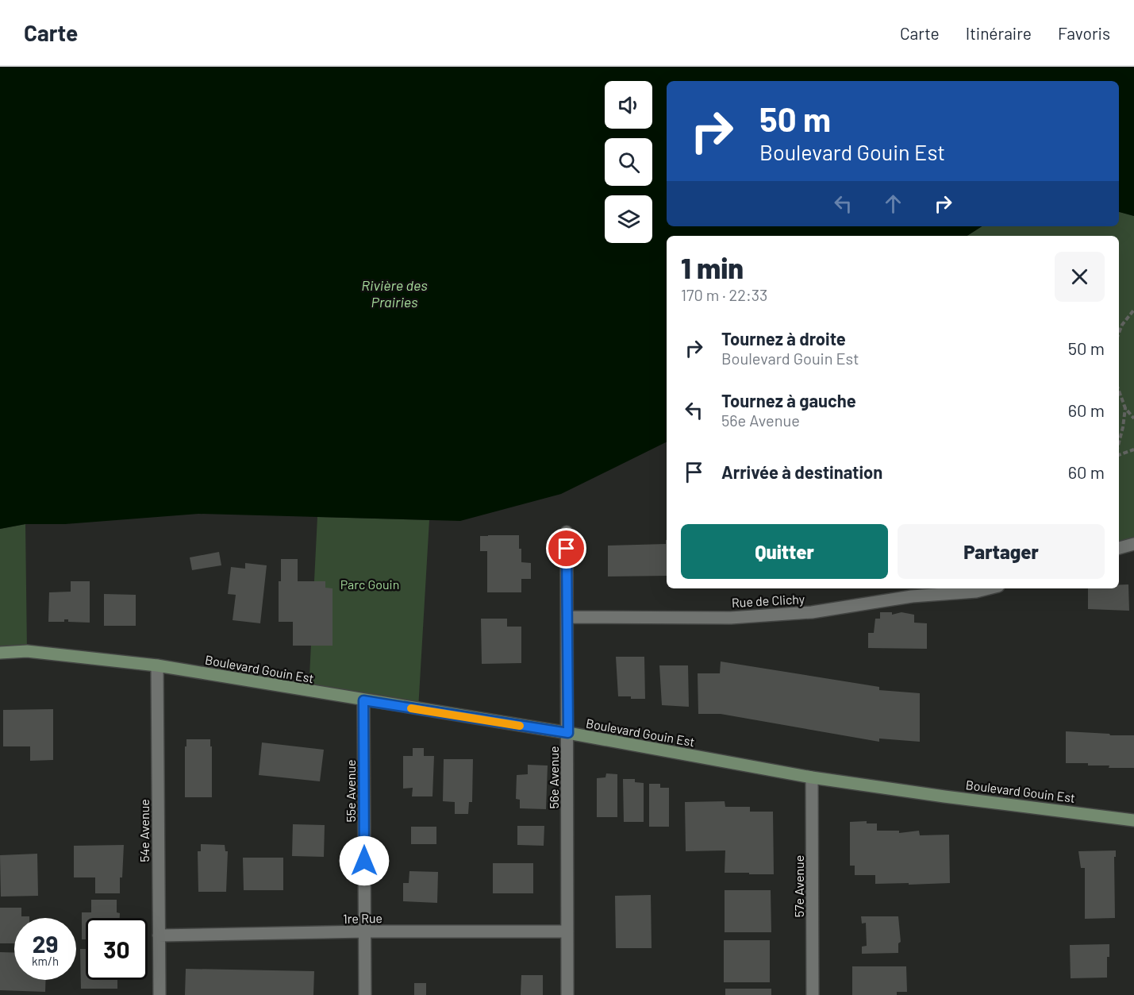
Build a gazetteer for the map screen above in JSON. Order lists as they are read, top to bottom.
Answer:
{
  "streets": {
    "street": [
      "Rue de Clichy",
      "Boulevard Gouin Est",
      "56e Avenue",
      "55e Avenue",
      "54e Avenue",
      "57e Avenue",
      "1re Rue"
    ]
  },
  "crossings": [
    ["Rue de Clichy", "56e Avenue"],
    ["Boulevard Gouin Est", "56e Avenue"],
    ["Boulevard Gouin Est", "55e Avenue"],
    ["Boulevard Gouin Est", "54e Avenue"],
    ["Boulevard Gouin Est", "57e Avenue"],
    ["56e Avenue", "1re Rue"],
    ["55e Avenue", "1re Rue"],
    ["54e Avenue", "1re Rue"]
  ],
  "water": ["Rivière des Prairies"],
  "parks": ["Parc Gouin"],
  "page": {
    "header": "Carte",
    "nav": ["Carte", "Itinéraire", "Favoris"],
    "turn": ["50 m", "Boulevard Gouin Est"],
    "heading": ["1 min", "170 m · 22:33"],
    "list": [
      {
        "name": "Tournez à droite",
        "note": "Boulevard Gouin Est",
        "value": "50 m"
      },
      {
        "name": "Tournez à gauche",
        "note": "56e Avenue",
        "value": "60 m"
      },
      {
        "name": "Arrivée à destination",
        "value": "60 m"
      }
    ],
    "buttons": ["Quitter", "Partager"],
    "speed": "29 km/h",
    "limit": "30"
  }
}
